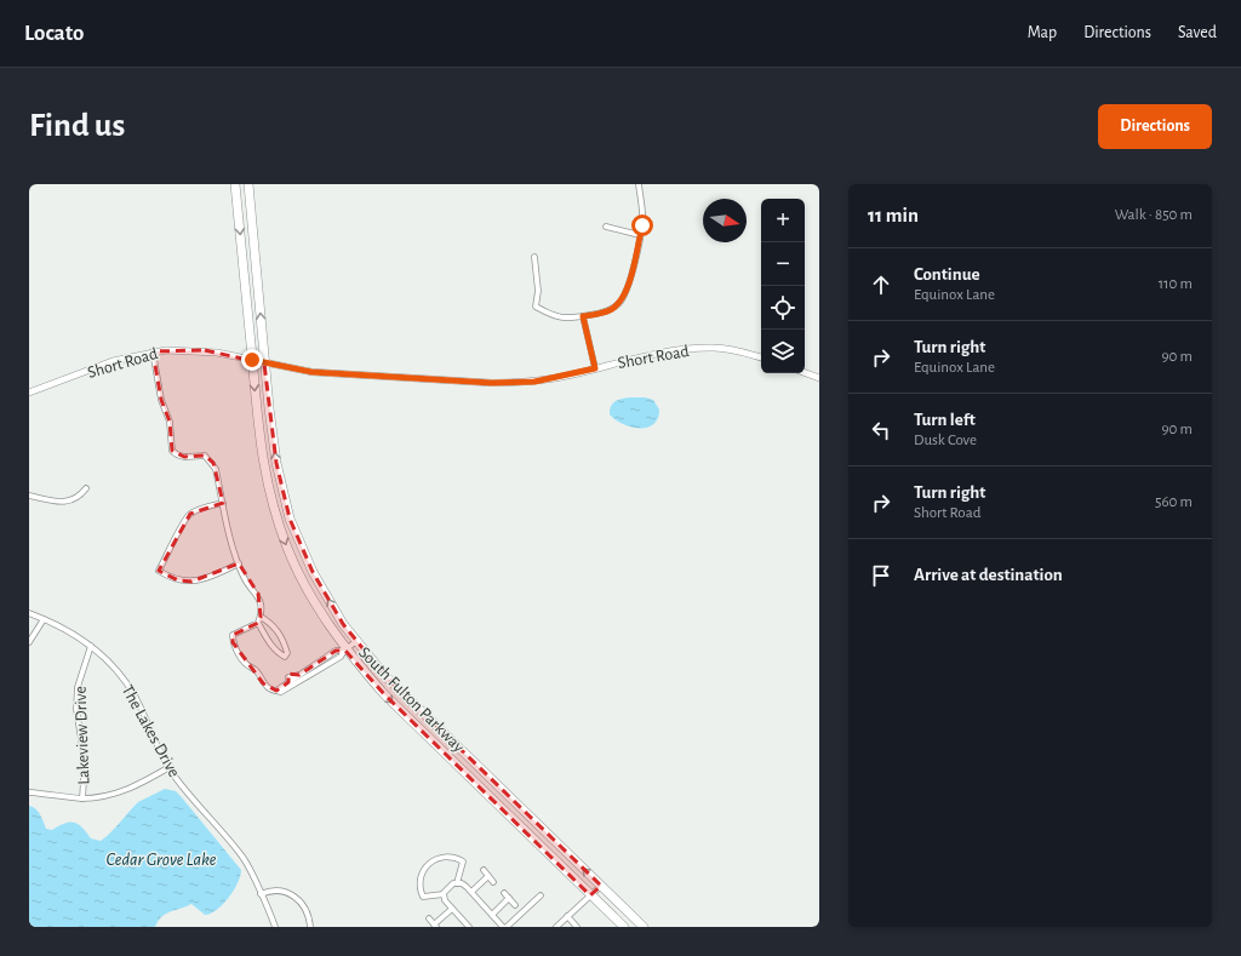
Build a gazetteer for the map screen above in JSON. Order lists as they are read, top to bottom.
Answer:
{
  "streets": {
    "highway": ["South Fulton Parkway"],
    "street": ["Short Road", "The Lakes Drive", "Lakeview Drive"]
  },
  "crossings": [
    ["Short Road", "South Fulton Parkway"],
    ["The Lakes Drive", "Lakeview Drive"]
  ],
  "water": ["Cedar Grove Lake"],
  "north": "right",
  "page": {
    "header": "Locato",
    "nav": ["Map", "Directions", "Saved"],
    "buttons": "Directions",
    "title": "Find us",
    "heading": ["11 min", "Walk · 850 m"],
    "map_buttons": ["+", "−"],
    "list": [
      ["Continue", "Equinox Lane", "110 m"],
      ["Turn right", "Equinox Lane", "90 m"],
      ["Turn left", "Dusk Cove", "90 m"],
      ["Turn right", "Short Road", "560 m"],
      "Arrive at destination"
    ]
  }
}
